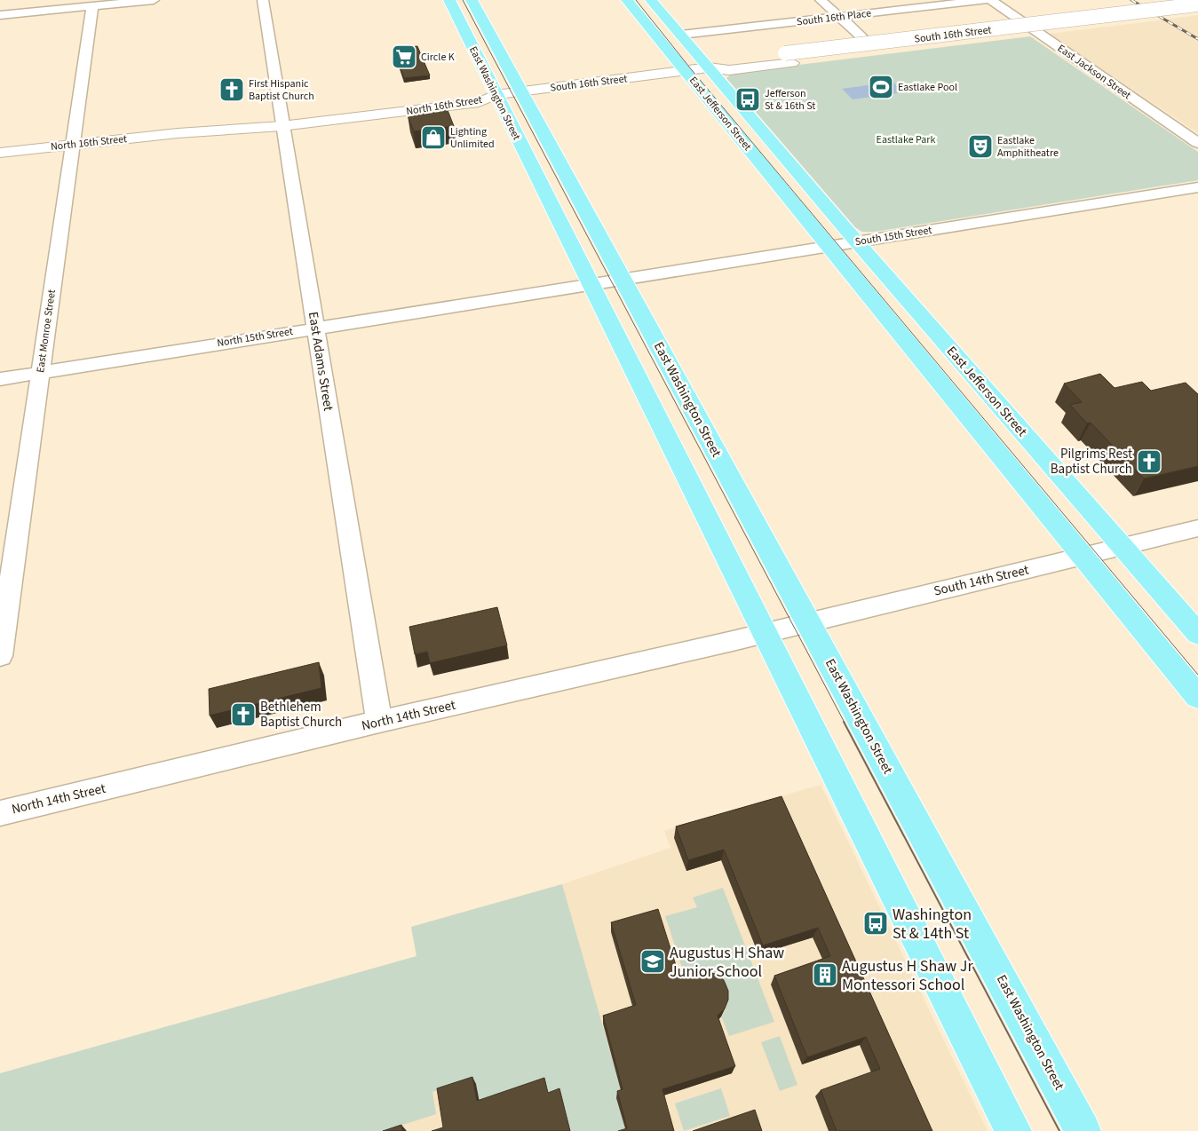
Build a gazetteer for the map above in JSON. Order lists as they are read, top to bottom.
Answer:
{
  "streets": {
    "main road": [
      "South 16th Street",
      "East Washington Street",
      "North 16th Street",
      "East Jefferson Street"
    ],
    "street": [
      "South 16th Place",
      "East Jackson Street",
      "South 15th Street",
      "East Monroe Street",
      "North 15th Street",
      "East Adams Street",
      "South 14th Street",
      "North 14th Street"
    ]
  },
  "crossings": [
    ["South 16th Place", "East Jefferson Street"],
    ["South 16th Street", "East Washington Street"],
    ["South 16th Street", "North 16th Street"],
    ["South 16th Street", "East Jefferson Street"],
    ["East Washington Street", "North 16th Street"],
    ["East Washington Street", "South 15th Street"],
    ["East Washington Street", "North 15th Street"],
    ["East Washington Street", "South 14th Street"],
    ["East Washington Street", "North 14th Street"],
    ["North 16th Street", "East Monroe Street"],
    ["North 16th Street", "East Adams Street"],
    ["East Jefferson Street", "South 15th Street"],
    ["East Jefferson Street", "South 14th Street"],
    ["South 15th Street", "North 15th Street"],
    ["East Monroe Street", "North 15th Street"],
    ["North 15th Street", "East Adams Street"],
    ["East Adams Street", "North 14th Street"],
    ["South 14th Street", "North 14th Street"]
  ],
  "parks": ["Eastlake Park"],
  "places": {
    "supermarket": ["Circle K"],
    "sports": ["Eastlake Pool"],
    "church": ["First Hispanic Baptist Church", "Pilgrims Rest Baptist Church", "Bethlehem Baptist Church"],
    "bus stop": ["Jefferson St & 16th St", "Washington St & 14th St"],
    "shop": ["Lighting Unlimited"],
    "theatre": ["Eastlake Amphitheatre"],
    "school or university": ["Augustus H Shaw Junior School"],
    "building": ["Augustus H Shaw Jr Montessori School"]
  }
}
